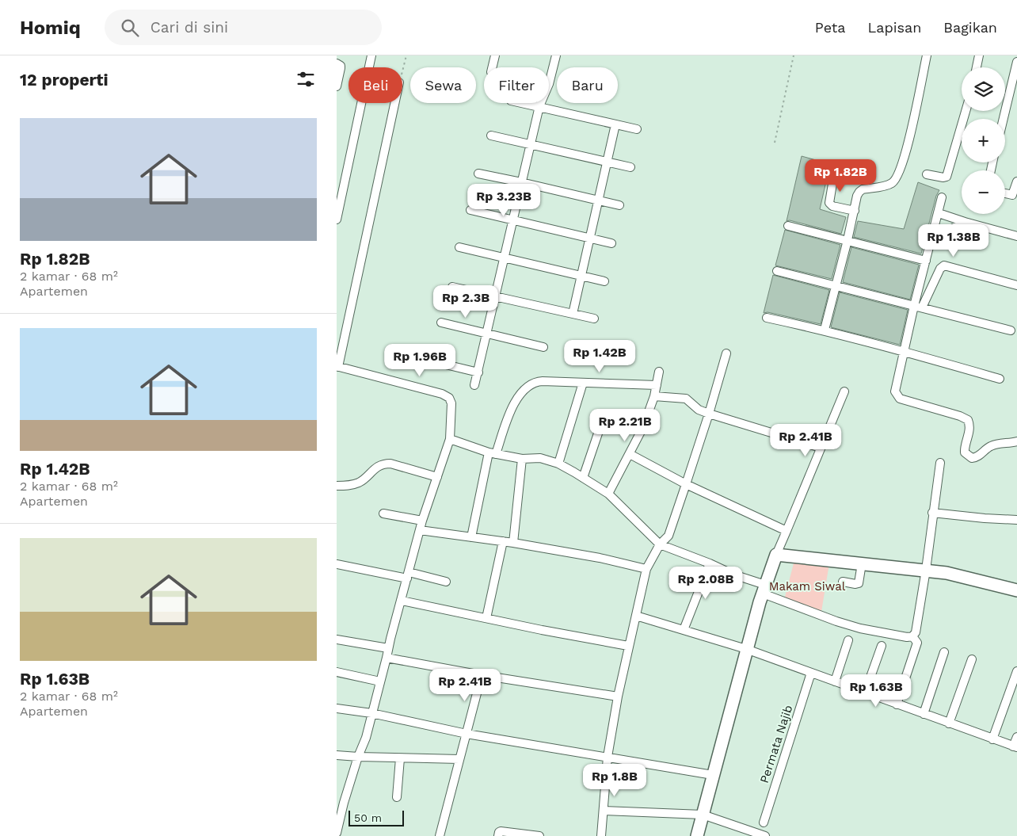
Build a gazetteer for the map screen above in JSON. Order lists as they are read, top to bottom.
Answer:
{
  "streets": {
    "street": ["Permata Najib"]
  },
  "parks": ["Makam Siwal"],
  "scale_bar": "50 m",
  "page": {
    "header": "Homiq",
    "search": "Cari di sini",
    "nav": ["Peta", "Lapisan", "Bagikan"],
    "heading": "12 properti",
    "map_buttons": ["+", "−"],
    "chip": [
      "Beli",
      "Sewa",
      "Filter",
      "Baru"
    ],
    "list": [
      {
        "name": "Rp 1.82B",
        "note": "2 kamar · 68 m² · Apartemen"
      },
      {
        "name": "Rp 1.42B",
        "note": "2 kamar · 68 m² · Apartemen"
      },
      {
        "name": "Rp 1.63B",
        "note": "2 kamar · 68 m² · Apartemen"
      }
    ],
    "price": [
      "Rp 1.82B",
      "Rp 3.23B",
      "Rp 1.38B",
      "Rp 2.3B",
      "Rp 1.42B",
      "Rp 1.96B",
      "Rp 2.21B",
      "Rp 2.41B",
      "Rp 2.08B",
      "Rp 2.41B",
      "Rp 1.63B",
      "Rp 1.8B"
    ],
    "scale": "50 m"
  }
}
